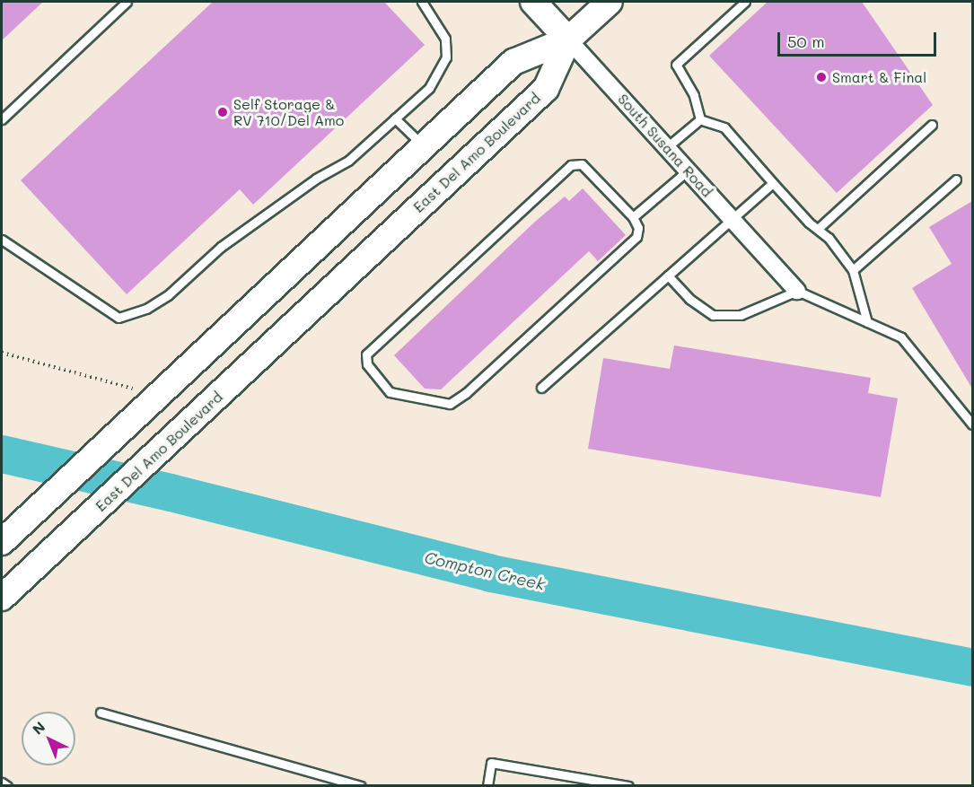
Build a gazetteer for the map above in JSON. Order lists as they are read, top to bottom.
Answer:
{
  "streets": {
    "main road": ["South Susana Road", "East Del Amo Boulevard"]
  },
  "crossings": [
    ["South Susana Road", "East Del Amo Boulevard"]
  ],
  "water": ["Compton Creek"],
  "places": ["Smart & Final", "Self Storage & RV 710/Del Amo"],
  "scale_bar": "50 m",
  "north": "top left"
}
